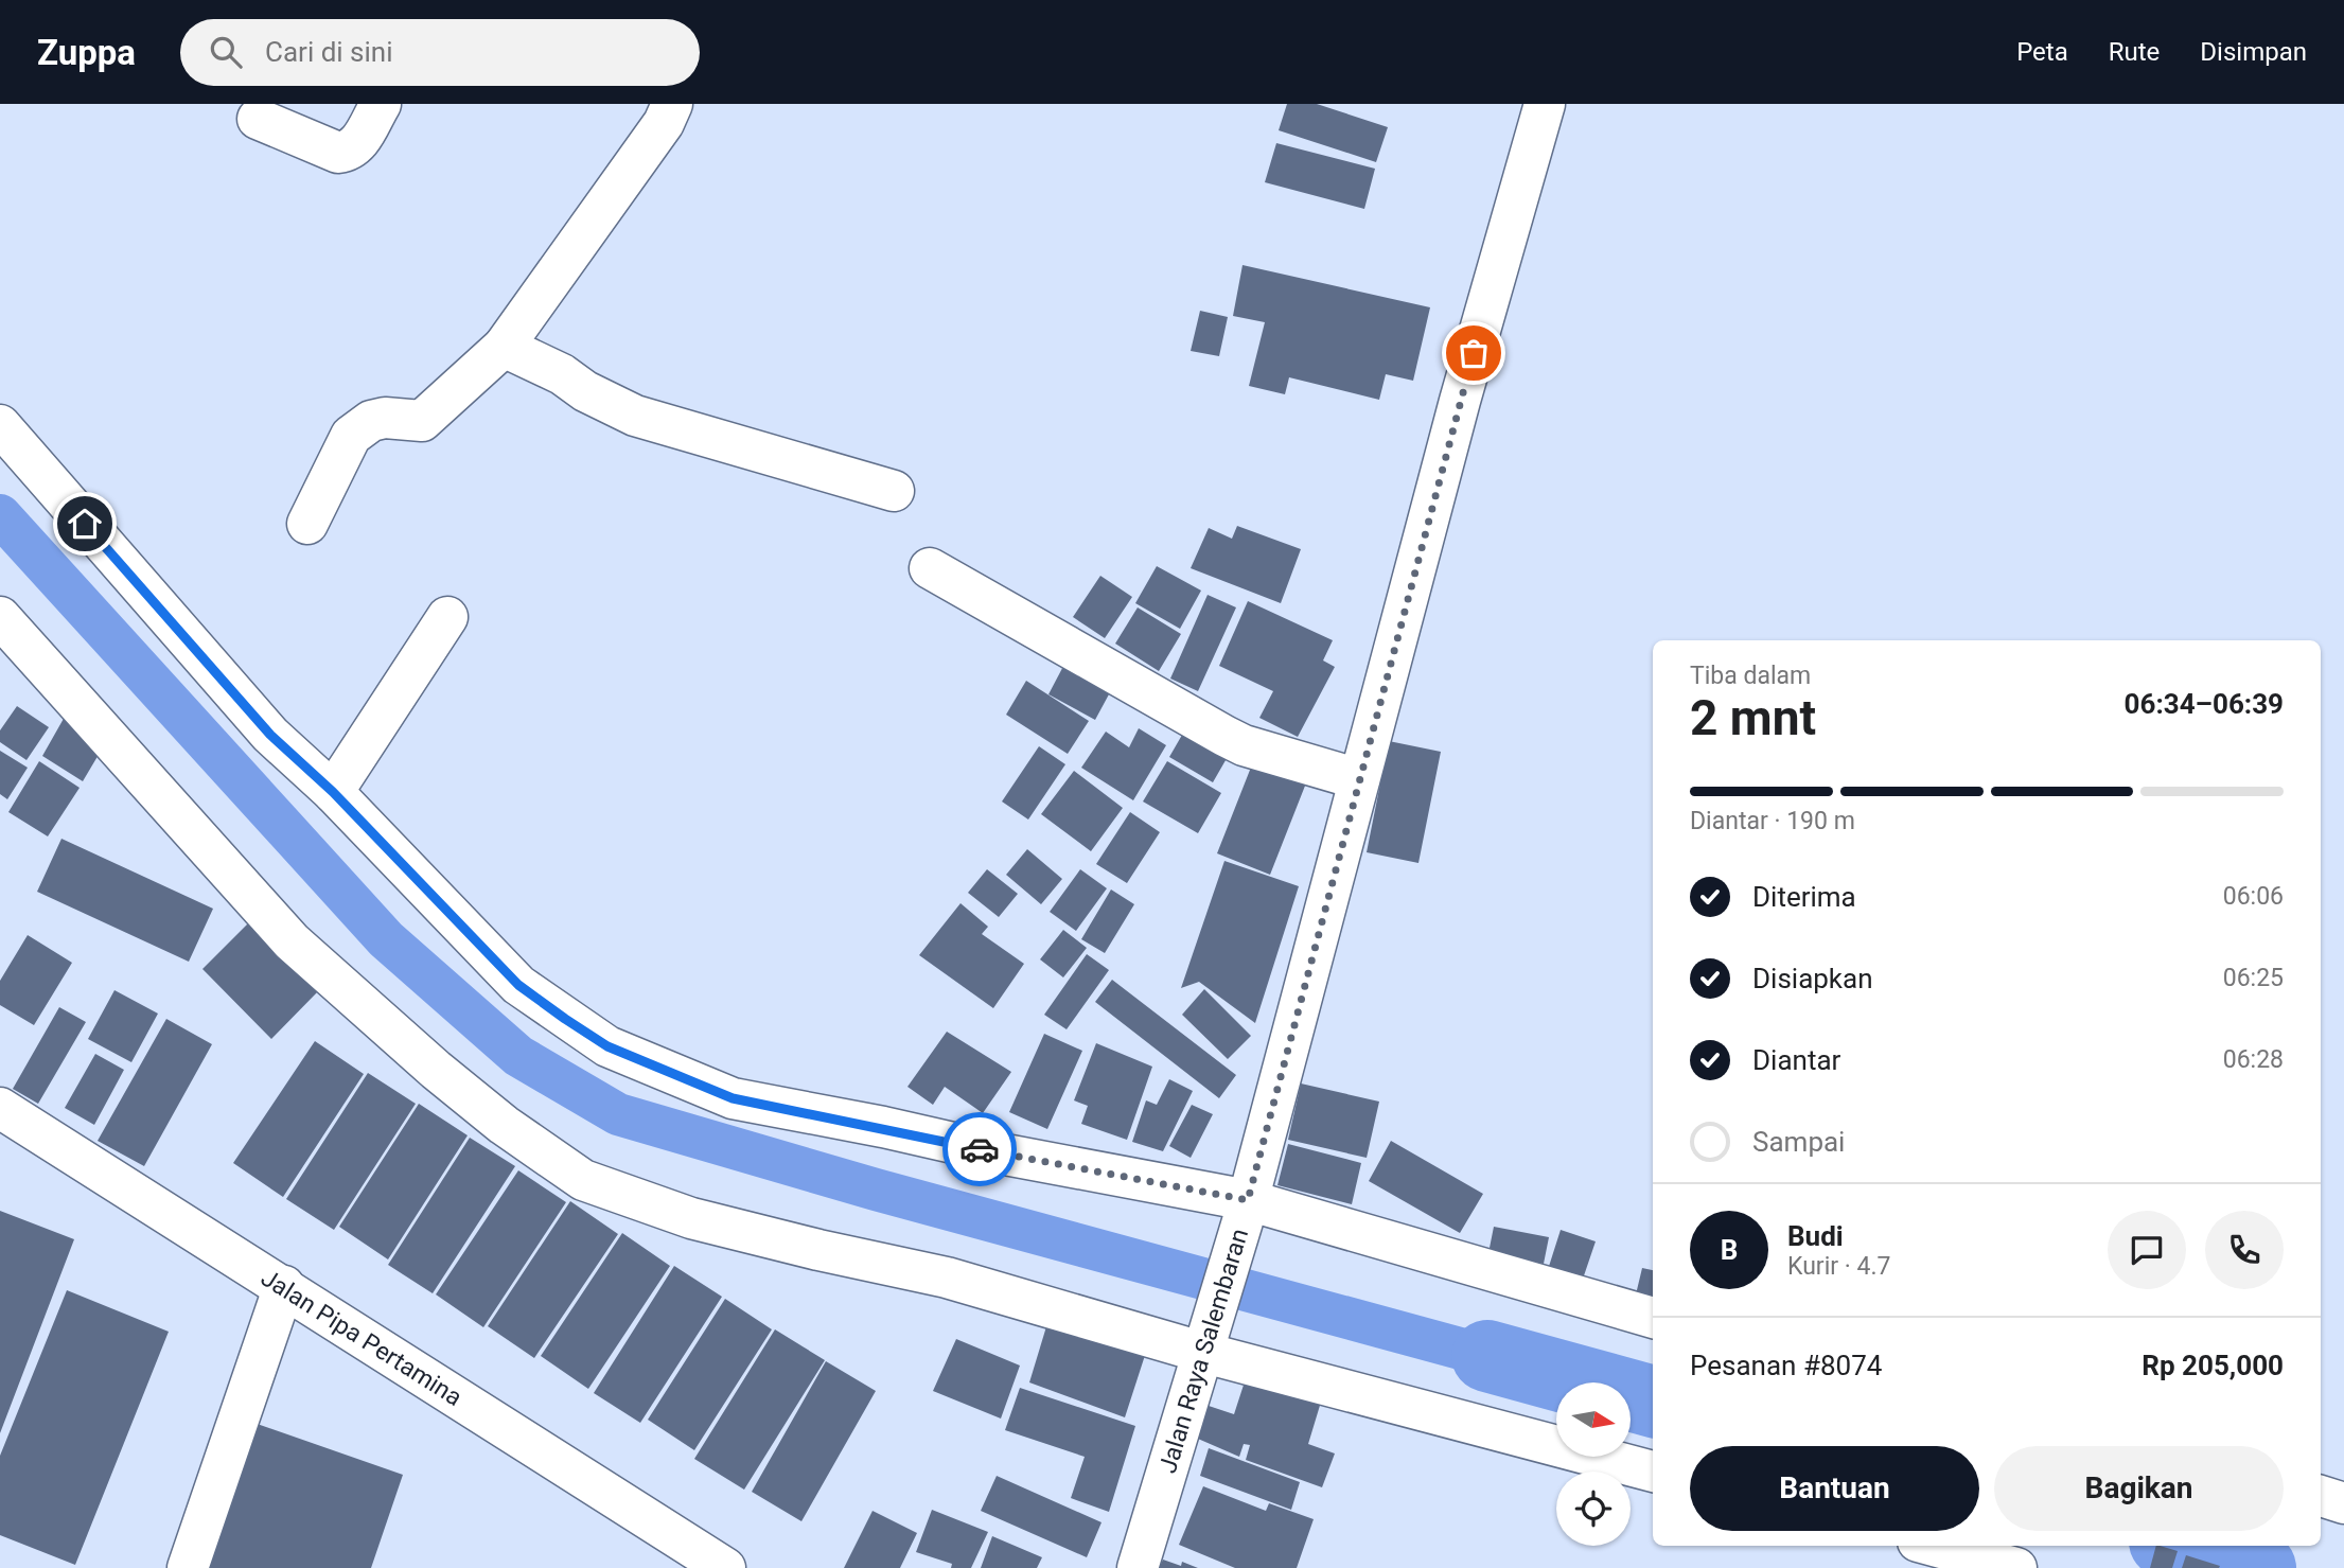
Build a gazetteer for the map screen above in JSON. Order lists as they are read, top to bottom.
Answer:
{
  "streets": {
    "street": ["Jalan Pipa Pertamina", "Jalan Raya Salembaran"]
  },
  "north": "right",
  "page": {
    "header": "Zuppa",
    "search": "Cari di sini",
    "nav": ["Peta", "Rute", "Disimpan"],
    "heading": ["2 mnt", "Tiba dalam", "06:34–06:39"],
    "panel": [
      "Budi",
      "Kurir · 4.7",
      "Pesanan #8074",
      "Rp 205,000"
    ],
    "bar": "Diantar · 190 m",
    "list": [
      ["Diterima", "06:06"],
      ["Disiapkan", "06:25"],
      ["Diantar", "06:28"],
      "Sampai"
    ],
    "round": "B",
    "buttons": ["Bantuan", "Bagikan"]
  }
}
